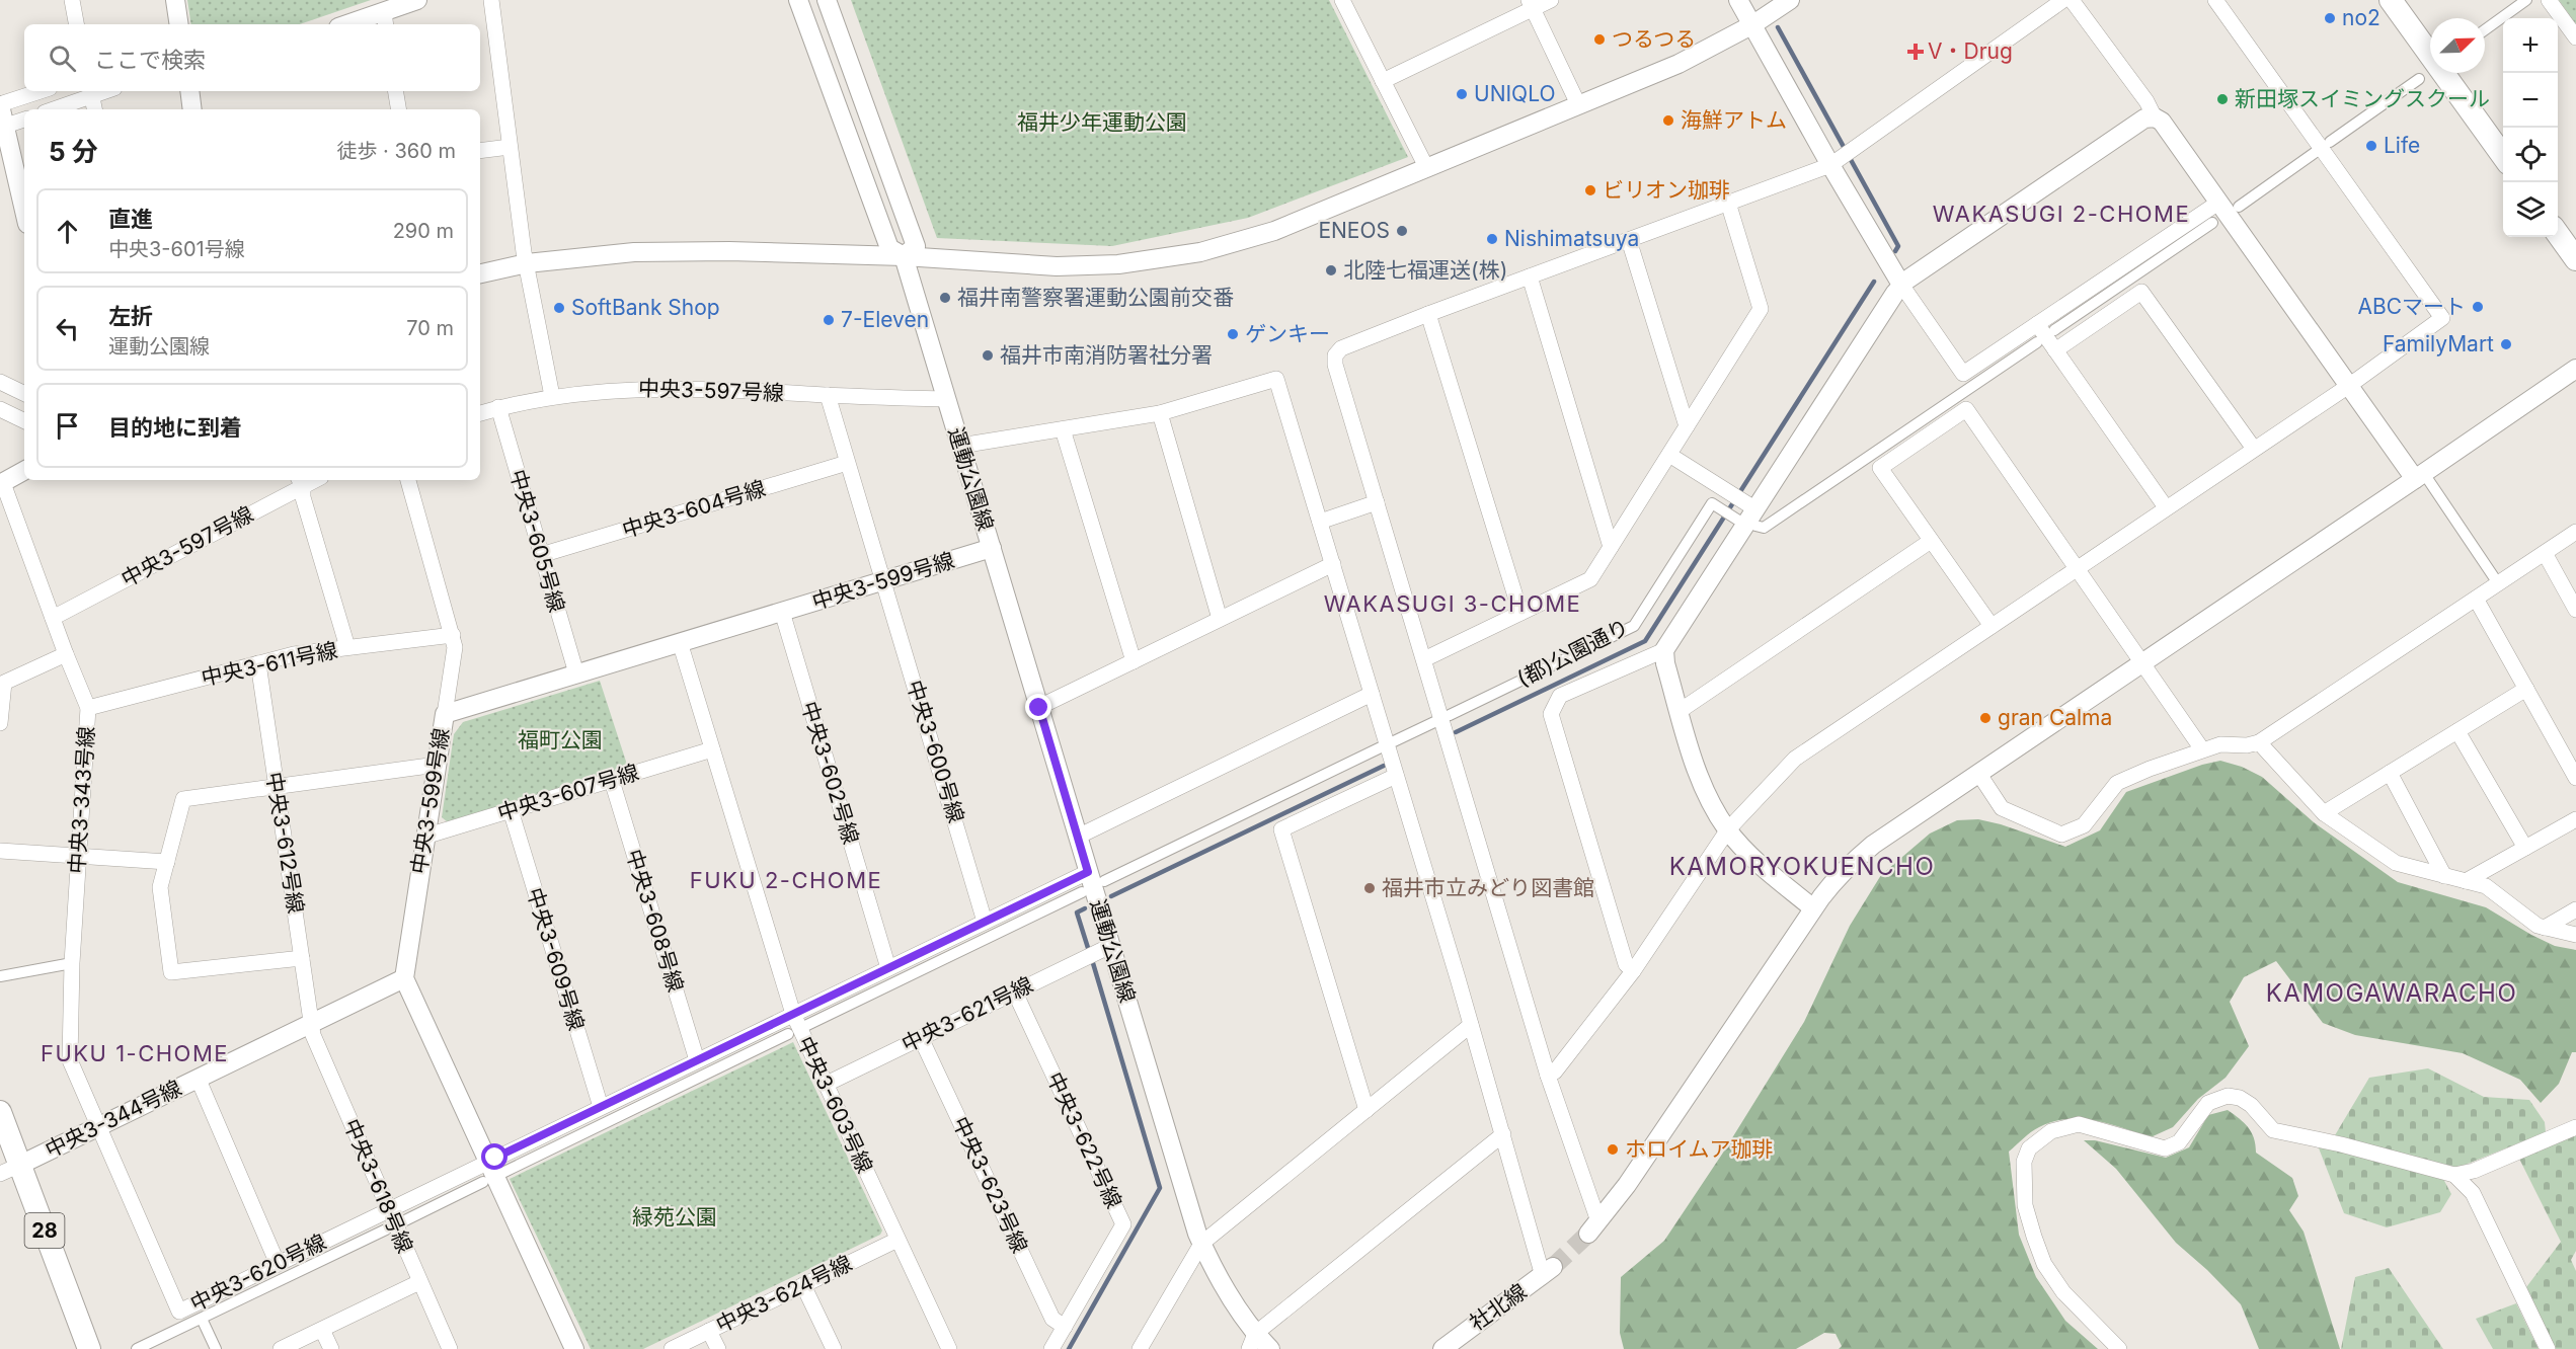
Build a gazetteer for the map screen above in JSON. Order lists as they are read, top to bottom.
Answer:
{
  "streets": {
    "main road": ["28"],
    "street": [
      "中央3-597号線",
      "運動公園線",
      "中央3-604号線",
      "中央3-605号線",
      "中央3-599号線",
      "(都)公園通り",
      "中央3-611号線",
      "中央3-600号線",
      "中央3-602号線",
      "中央3-607号線",
      "中央3-343号線",
      "中央3-612号線",
      "中央3-608号線",
      "中央3-609号線",
      "中央3-621号線",
      "中央3-603号線",
      "中央3-344号線",
      "中央3-622号線",
      "中央3-623号線",
      "中央3-618号線",
      "中央3-620号線",
      "中央3-624号線",
      "社北線"
    ]
  },
  "crossings": [
    ["中央3-597号線", "運動公園線"],
    ["中央3-597号線", "中央3-605号線"],
    ["中央3-597号線", "中央3-600号線"],
    ["中央3-597号線", "中央3-343号線"],
    ["運動公園線", "中央3-599号線"],
    ["運動公園線", "中央3-621号線"],
    ["運動公園線", "中央3-620号線"],
    ["中央3-604号線", "中央3-605号線"],
    ["中央3-604号線", "中央3-600号線"],
    ["中央3-605号線", "中央3-599号線"],
    ["中央3-599号線", "中央3-600号線"],
    ["中央3-599号線", "中央3-602号線"],
    ["中央3-599号線", "中央3-607号線"],
    ["中央3-599号線", "中央3-603号線"],
    ["中央3-599号線", "中央3-344号線"],
    ["中央3-611号線", "中央3-343号線"],
    ["中央3-611号線", "中央3-612号線"],
    ["中央3-600号線", "中央3-620号線"],
    ["中央3-602号線", "中央3-620号線"],
    ["中央3-607号線", "中央3-608号線"],
    ["中央3-607号線", "中央3-609号線"],
    ["中央3-607号線", "中央3-603号線"],
    ["中央3-343号線", "中央3-344号線"],
    ["中央3-343号線", "中央3-620号線"],
    ["中央3-612号線", "中央3-344号線"],
    ["中央3-612号線", "中央3-618号線"],
    ["中央3-608号線", "中央3-620号線"],
    ["中央3-609号線", "中央3-620号線"],
    ["中央3-621号線", "中央3-603号線"],
    ["中央3-621号線", "中央3-622号線"],
    ["中央3-621号線", "中央3-623号線"],
    ["中央3-603号線", "中央3-620号線"],
    ["中央3-603号線", "中央3-624号線"],
    ["中央3-344号線", "中央3-618号線"],
    ["中央3-344号線", "28"],
    ["中央3-344号線", "中央3-620号線"],
    ["中央3-622号線", "中央3-623号線"],
    ["中央3-618号線", "中央3-620号線"]
  ],
  "districts": [
    "WAKASUGI 2-CHOME",
    "WAKASUGI 3-CHOME",
    "KAMORYOKUENCHO",
    "FUKU 2-CHOME",
    "KAMOGAWARACHO",
    "FUKU 1-CHOME"
  ],
  "parks": ["福井少年運動公園", "福町公園", "緑苑公園"],
  "places": {
    "other": [
      "no2",
      "つるつる",
      "UNIQLO",
      "新田塚スイミングスクール",
      "海鮮アトム",
      "Life",
      "ビリオン珈琲",
      "ENEOS",
      "Nishimatsuya",
      "北陸七福運送(株)",
      "福井南警察署運動公園前交番",
      "ABCマート",
      "SoftBank Shop",
      "7-Eleven",
      "ゲンキー",
      "FamilyMart",
      "福井市南消防署社分署",
      "gran Calma",
      "福井市立みどり図書館",
      "ホロイムア珈琲"
    ],
    "health": ["V・Drug"]
  },
  "north": "top right",
  "page": {
    "map_buttons": ["+", "−"],
    "search": "ここで検索",
    "heading": ["5 分", "徒歩 · 360 m"],
    "list": [
      ["直進", "中央3-601号線", "290 m"],
      ["左折", "運動公園線", "70 m"],
      "目的地に到着"
    ]
  }
}
